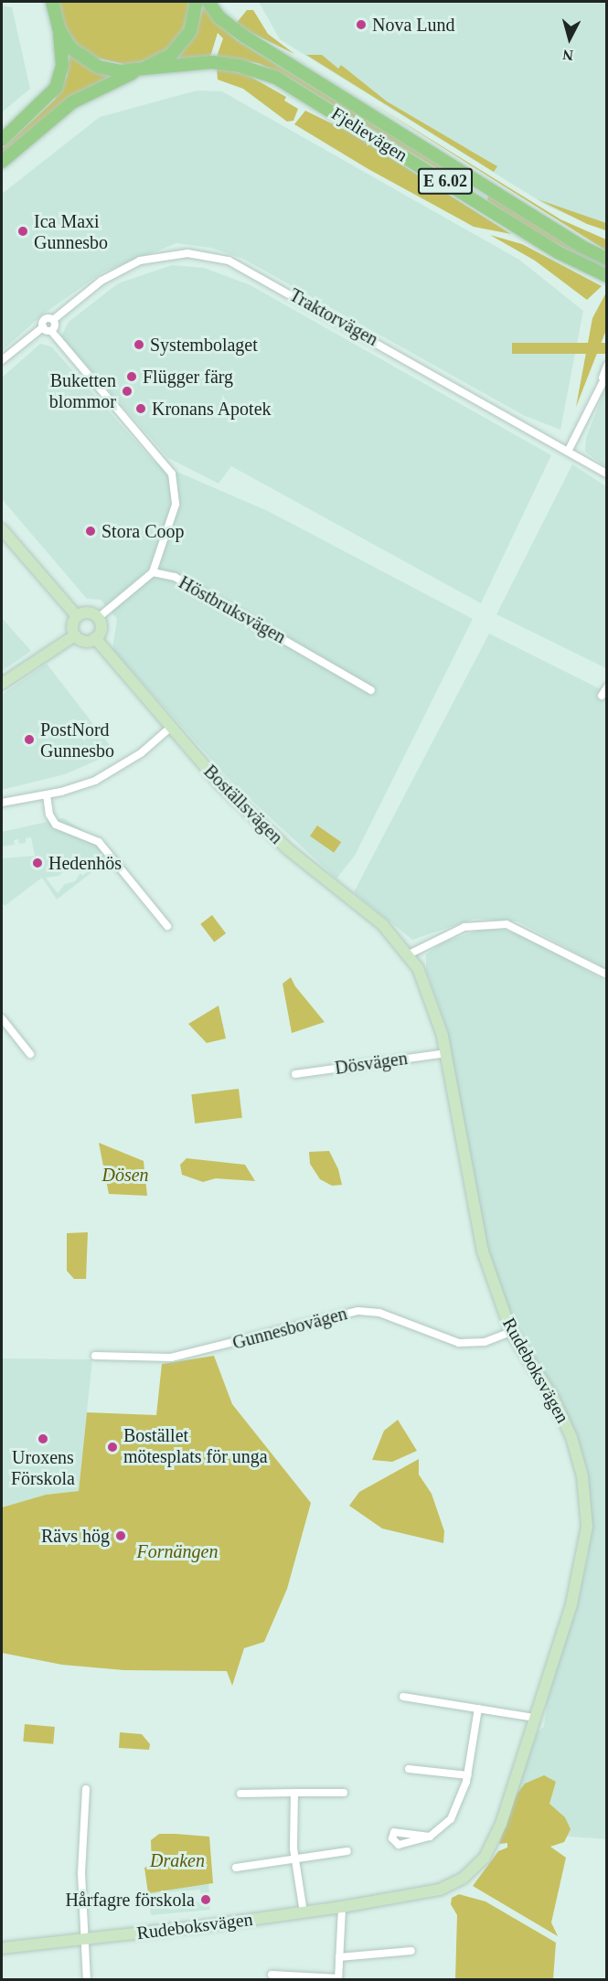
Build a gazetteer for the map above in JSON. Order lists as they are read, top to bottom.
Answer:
{
  "streets": {
    "main road": ["Fjelievägen", "E 6.02"],
    "street": [
      "Traktorvägen",
      "Höstbruksvägen",
      "Boställsvägen",
      "Dösvägen",
      "Gunnesbovägen",
      "Rudeboksvägen"
    ]
  },
  "crossings": [
    ["Fjelievägen", "E 6.02"],
    ["Boställsvägen", "Rudeboksvägen"],
    ["Dösvägen", "Rudeboksvägen"],
    ["Gunnesbovägen", "Rudeboksvägen"]
  ],
  "parks": ["Dösen", "Fornängen", "Draken"],
  "places": [
    "Nova Lund",
    "Ica Maxi Gunnesbo",
    "Systembolaget",
    "Flügger färg",
    "Buketten blommor",
    "Kronans Apotek",
    "Stora Coop",
    "PostNord Gunnesbo",
    "Hedenhös",
    "Uroxens Förskola",
    "Bostället mötesplats för unga",
    "Rävs hög",
    "Hårfagre förskola"
  ],
  "north": "bottom"
}
